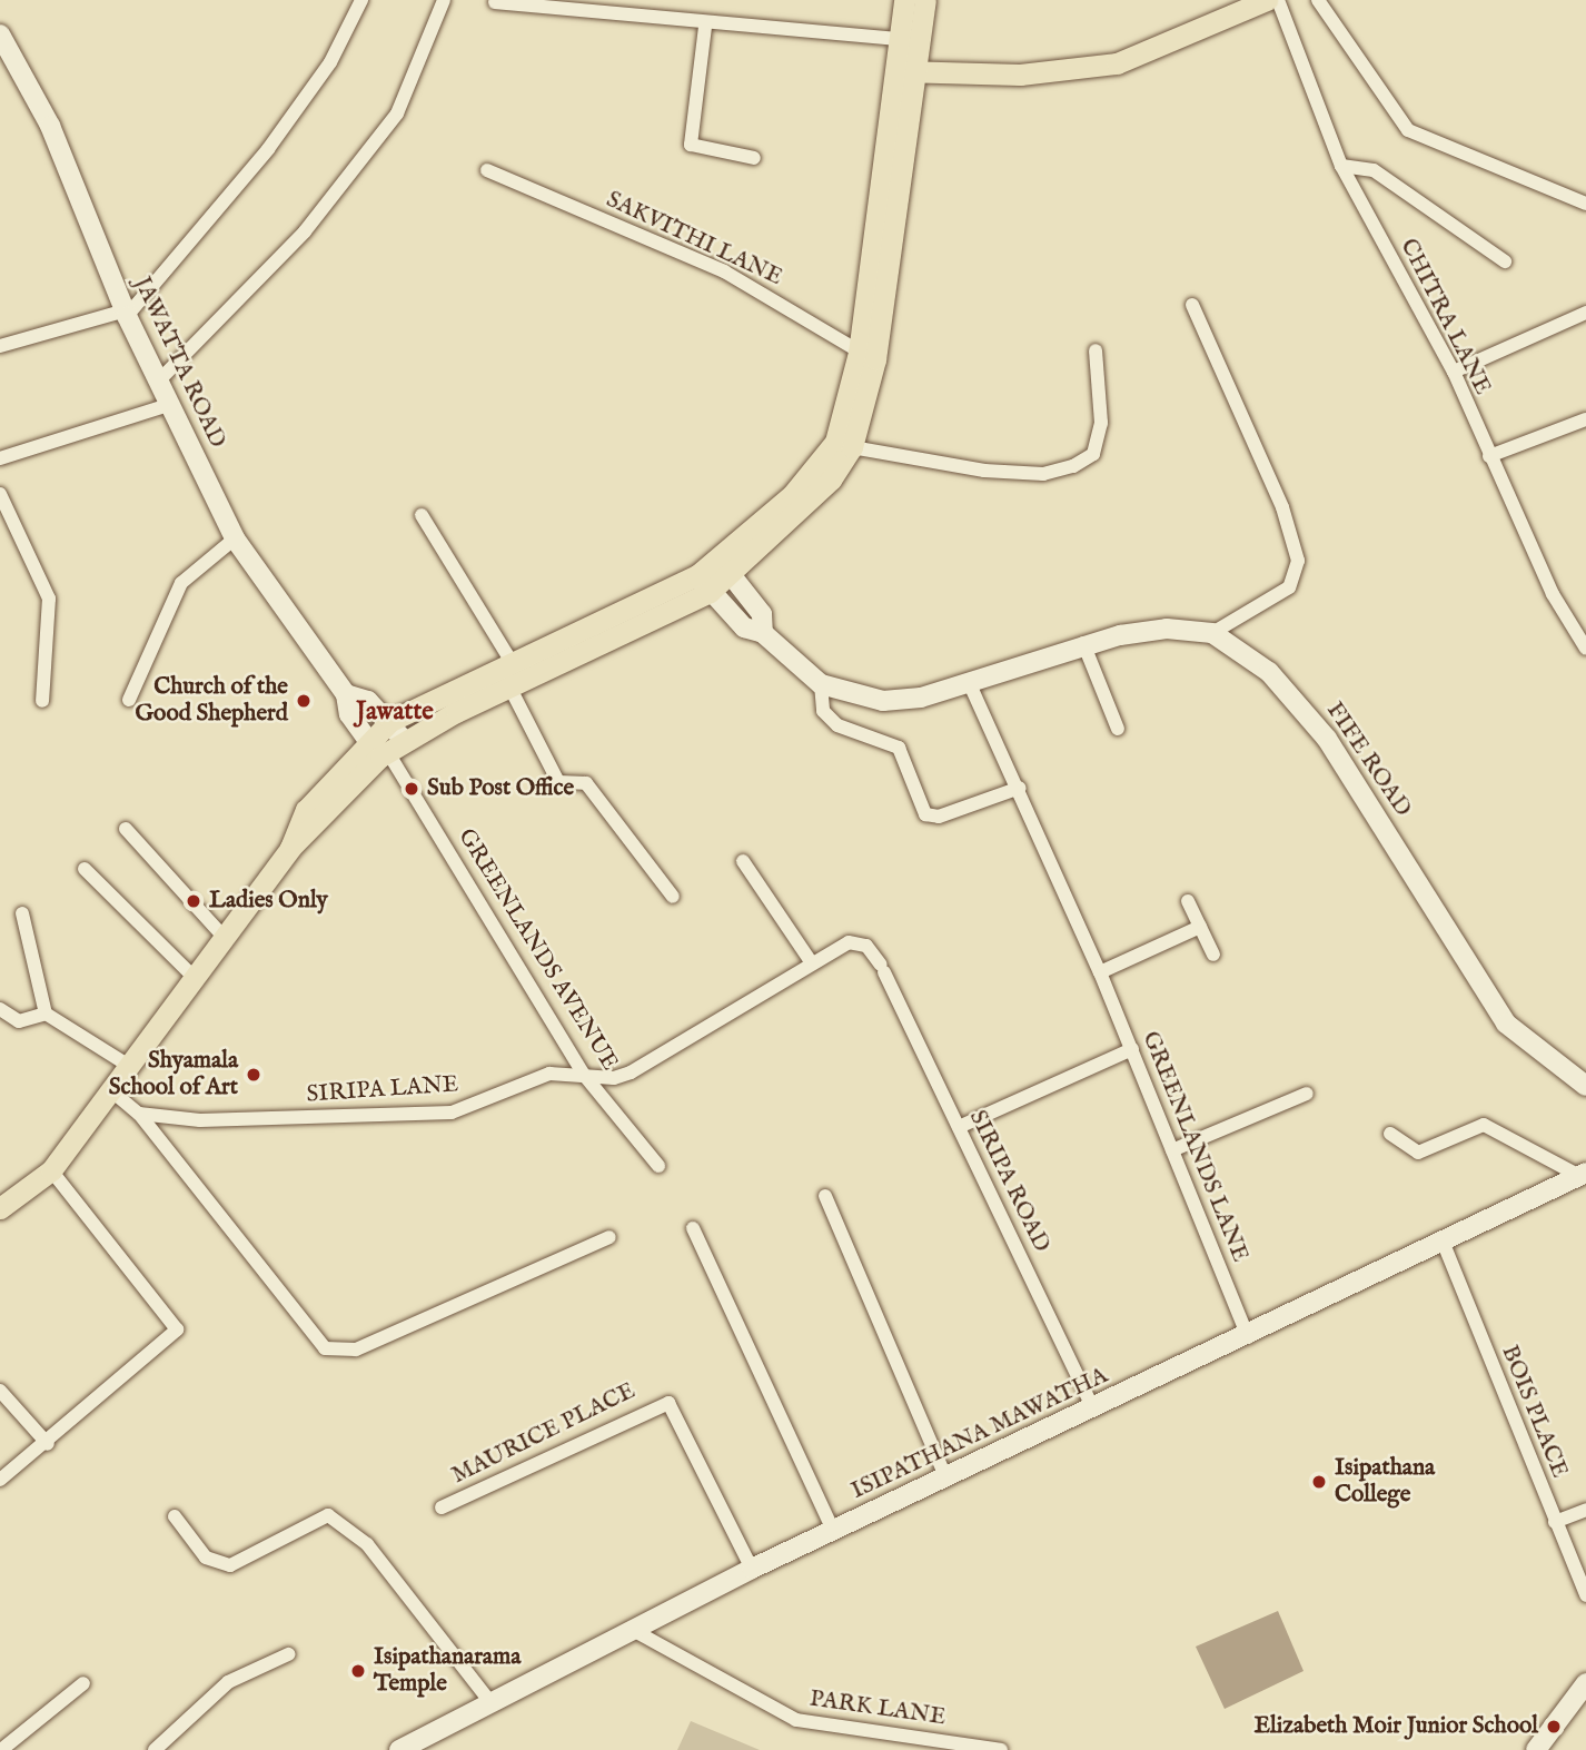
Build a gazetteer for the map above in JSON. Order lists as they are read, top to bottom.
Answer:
{
  "streets": {
    "main road": ["JAWATTA ROAD", "FIFE ROAD", "ISIPATHANA MAWATHA"],
    "street": [
      "SAKVITHI LANE",
      "CHITRA LANE",
      "GREENLANDS AVENUE",
      "SIRIPA LANE",
      "GREENLANDS LANE",
      "SIRIPA ROAD",
      "BOIS PLACE",
      "MAURICE PLACE",
      "PARK LANE"
    ]
  },
  "crossings": [
    ["JAWATTA ROAD", "GREENLANDS AVENUE"],
    ["FIFE ROAD", "GREENLANDS LANE"],
    ["GREENLANDS AVENUE", "SIRIPA LANE"],
    ["SIRIPA LANE", "SIRIPA ROAD"],
    ["GREENLANDS LANE", "ISIPATHANA MAWATHA"],
    ["SIRIPA ROAD", "ISIPATHANA MAWATHA"],
    ["BOIS PLACE", "ISIPATHANA MAWATHA"],
    ["MAURICE PLACE", "ISIPATHANA MAWATHA"],
    ["ISIPATHANA MAWATHA", "PARK LANE"]
  ],
  "districts": ["Jawatte"],
  "places": [
    "Church of the Good Shepherd",
    "Sub Post Office",
    "Ladies Only",
    "Shyamala School of Art",
    "Isipathana College",
    "Isipathanarama Temple",
    "Elizabeth Moir Junior School"
  ]
}
